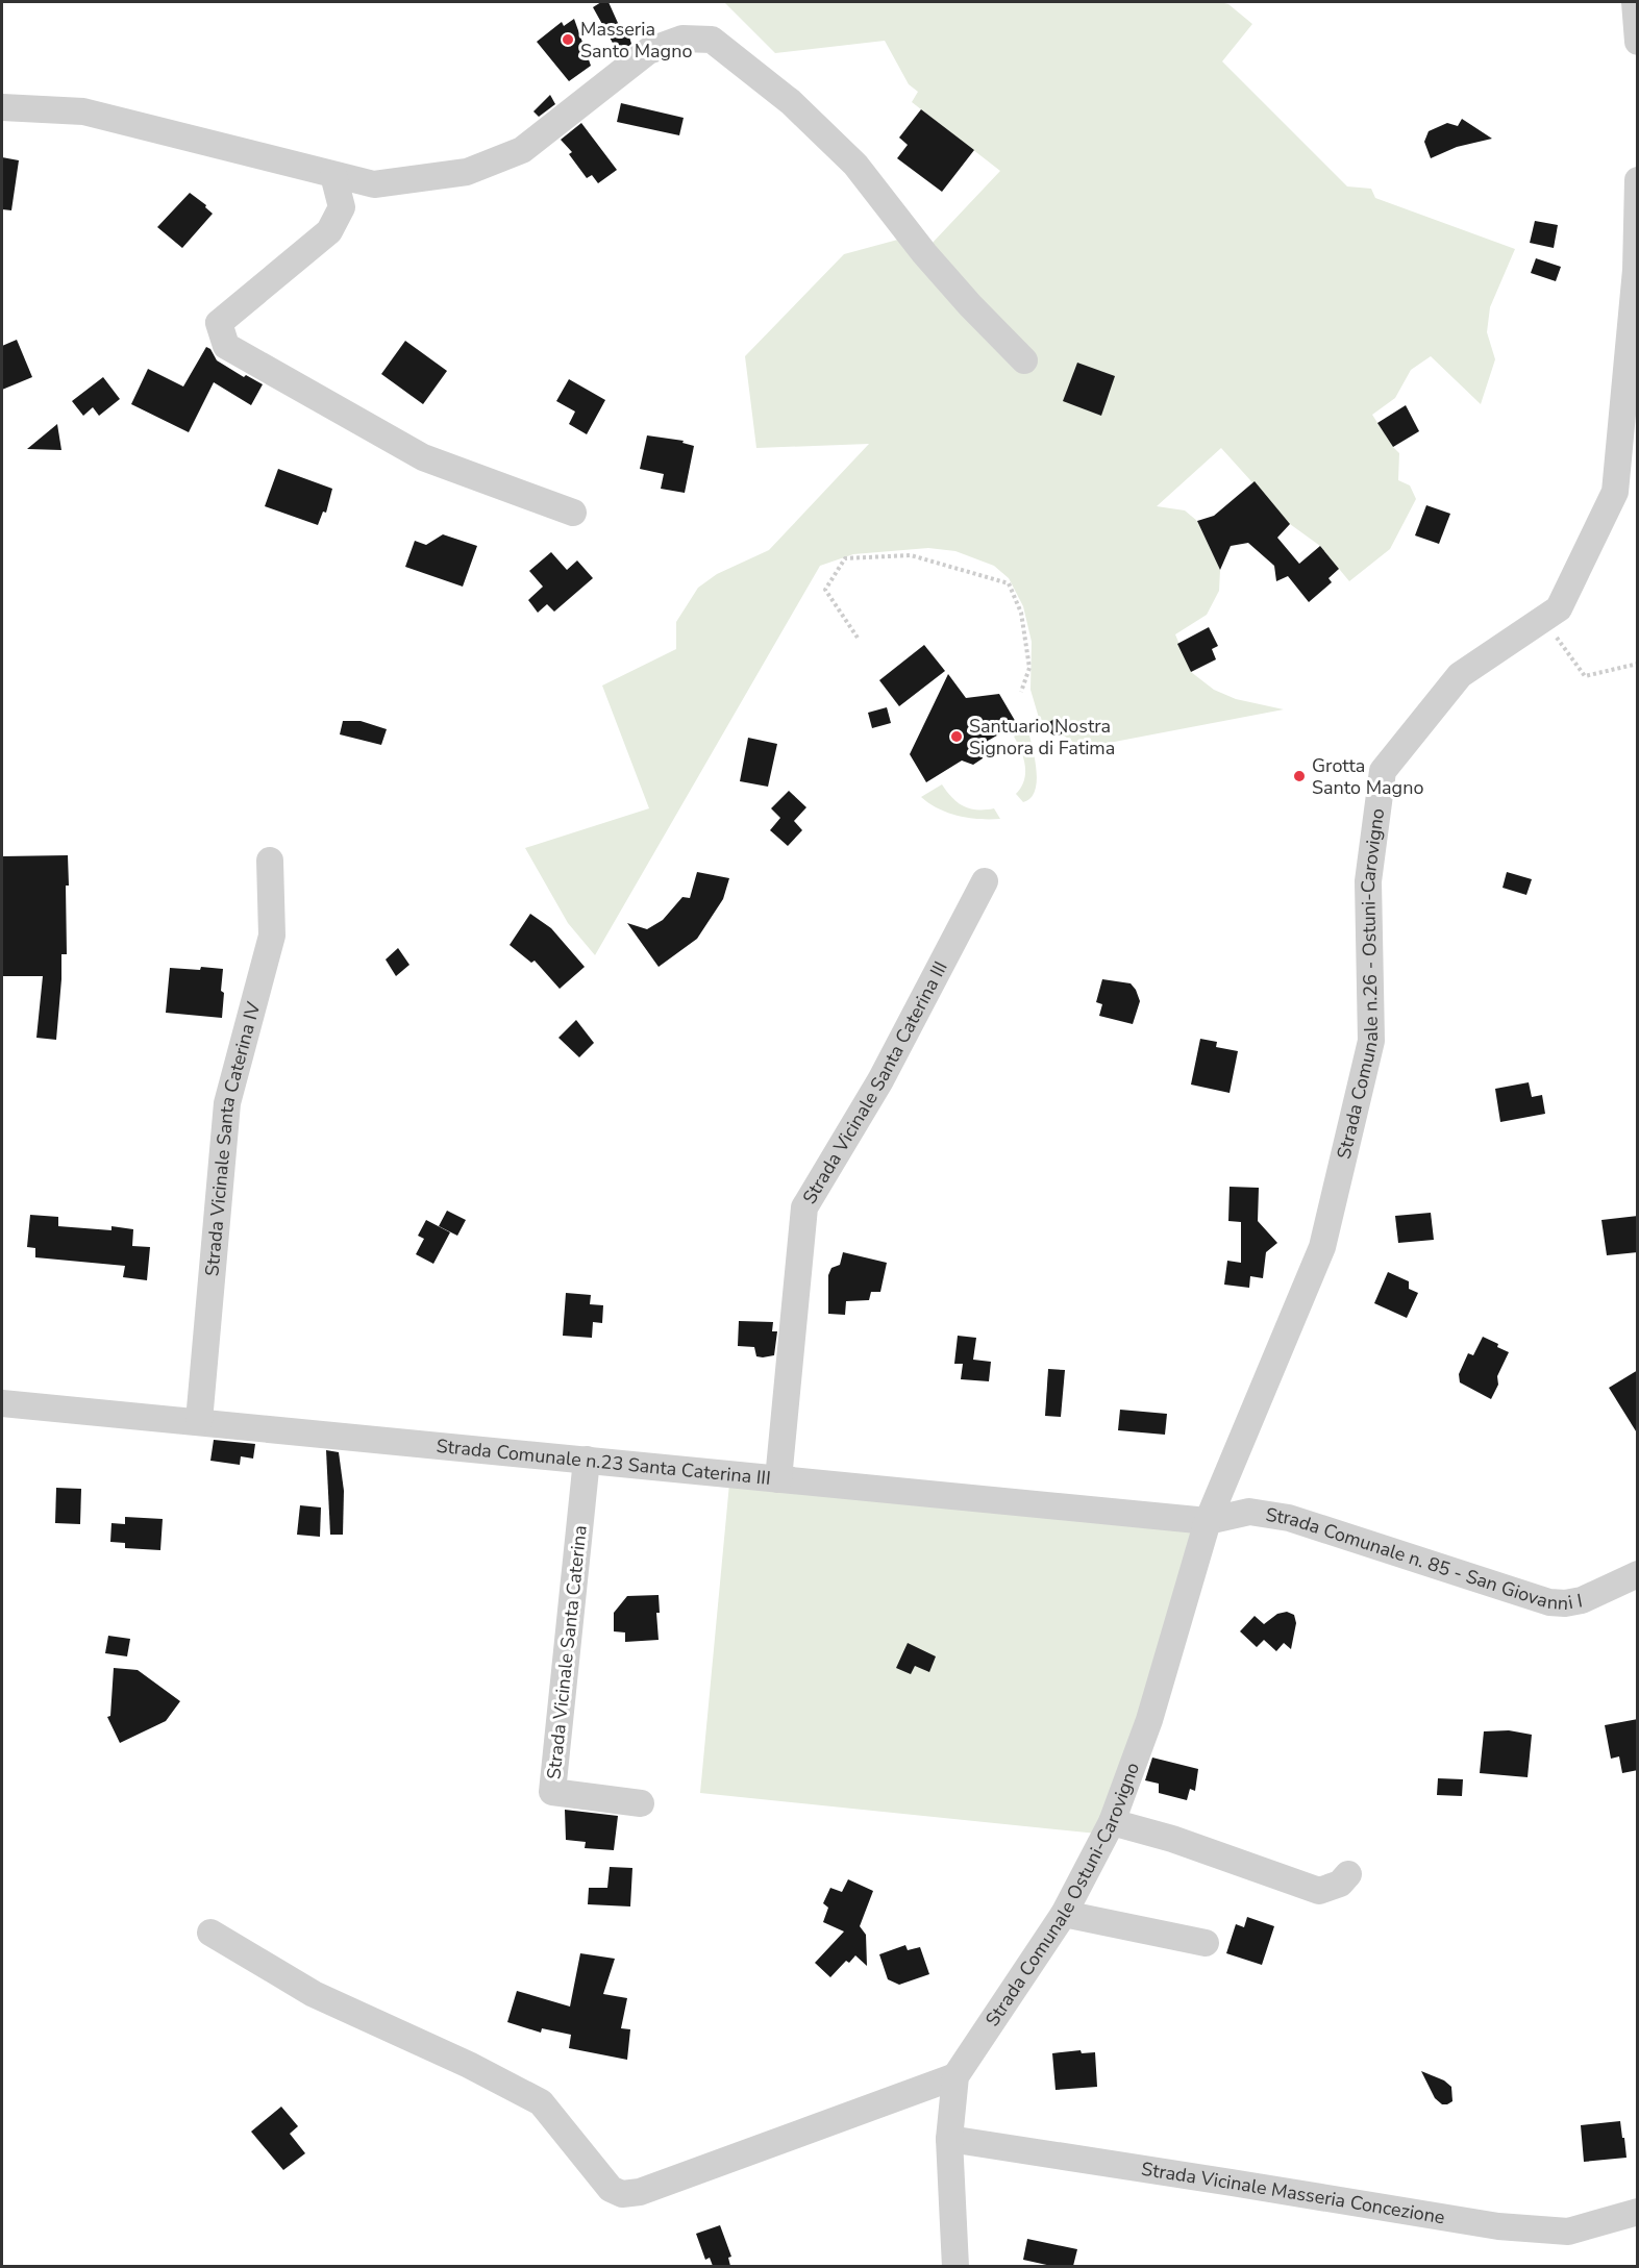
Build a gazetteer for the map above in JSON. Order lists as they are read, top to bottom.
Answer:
{
  "streets": {
    "street": [
      "Strada Comunale n.26 - Ostuni-Carovigno",
      "Strada Vicinale Santa Caterina III",
      "Strada Vicinale Santa Caterina IV",
      "Strada Comunale n.23 Santa Caterina III",
      "Strada Comunale n. 85 - San Giovanni I",
      "Strada Vicinale Santa Caterina",
      "Strada Comunale Ostuni-Carovigno",
      "Strada Vicinale Masseria Concezione"
    ]
  },
  "crossings": [
    ["Strada Comunale n.26 - Ostuni-Carovigno", "Strada Comunale n.23 Santa Caterina III"],
    ["Strada Comunale n.26 - Ostuni-Carovigno", "Strada Comunale n. 85 - San Giovanni I"],
    ["Strada Comunale n.26 - Ostuni-Carovigno", "Strada Comunale Ostuni-Carovigno"],
    ["Strada Vicinale Santa Caterina III", "Strada Comunale n.23 Santa Caterina III"],
    ["Strada Vicinale Santa Caterina IV", "Strada Comunale n.23 Santa Caterina III"],
    ["Strada Comunale n.23 Santa Caterina III", "Strada Comunale n. 85 - San Giovanni I"],
    ["Strada Comunale n.23 Santa Caterina III", "Strada Vicinale Santa Caterina"],
    ["Strada Comunale n.23 Santa Caterina III", "Strada Comunale Ostuni-Carovigno"],
    ["Strada Comunale n. 85 - San Giovanni I", "Strada Comunale Ostuni-Carovigno"],
    ["Strada Comunale Ostuni-Carovigno", "Strada Vicinale Masseria Concezione"]
  ],
  "places": ["Masseria Santo Magno", "Santuario Nostra Signora di Fatima", "Grotta Santo Magno"]
}
